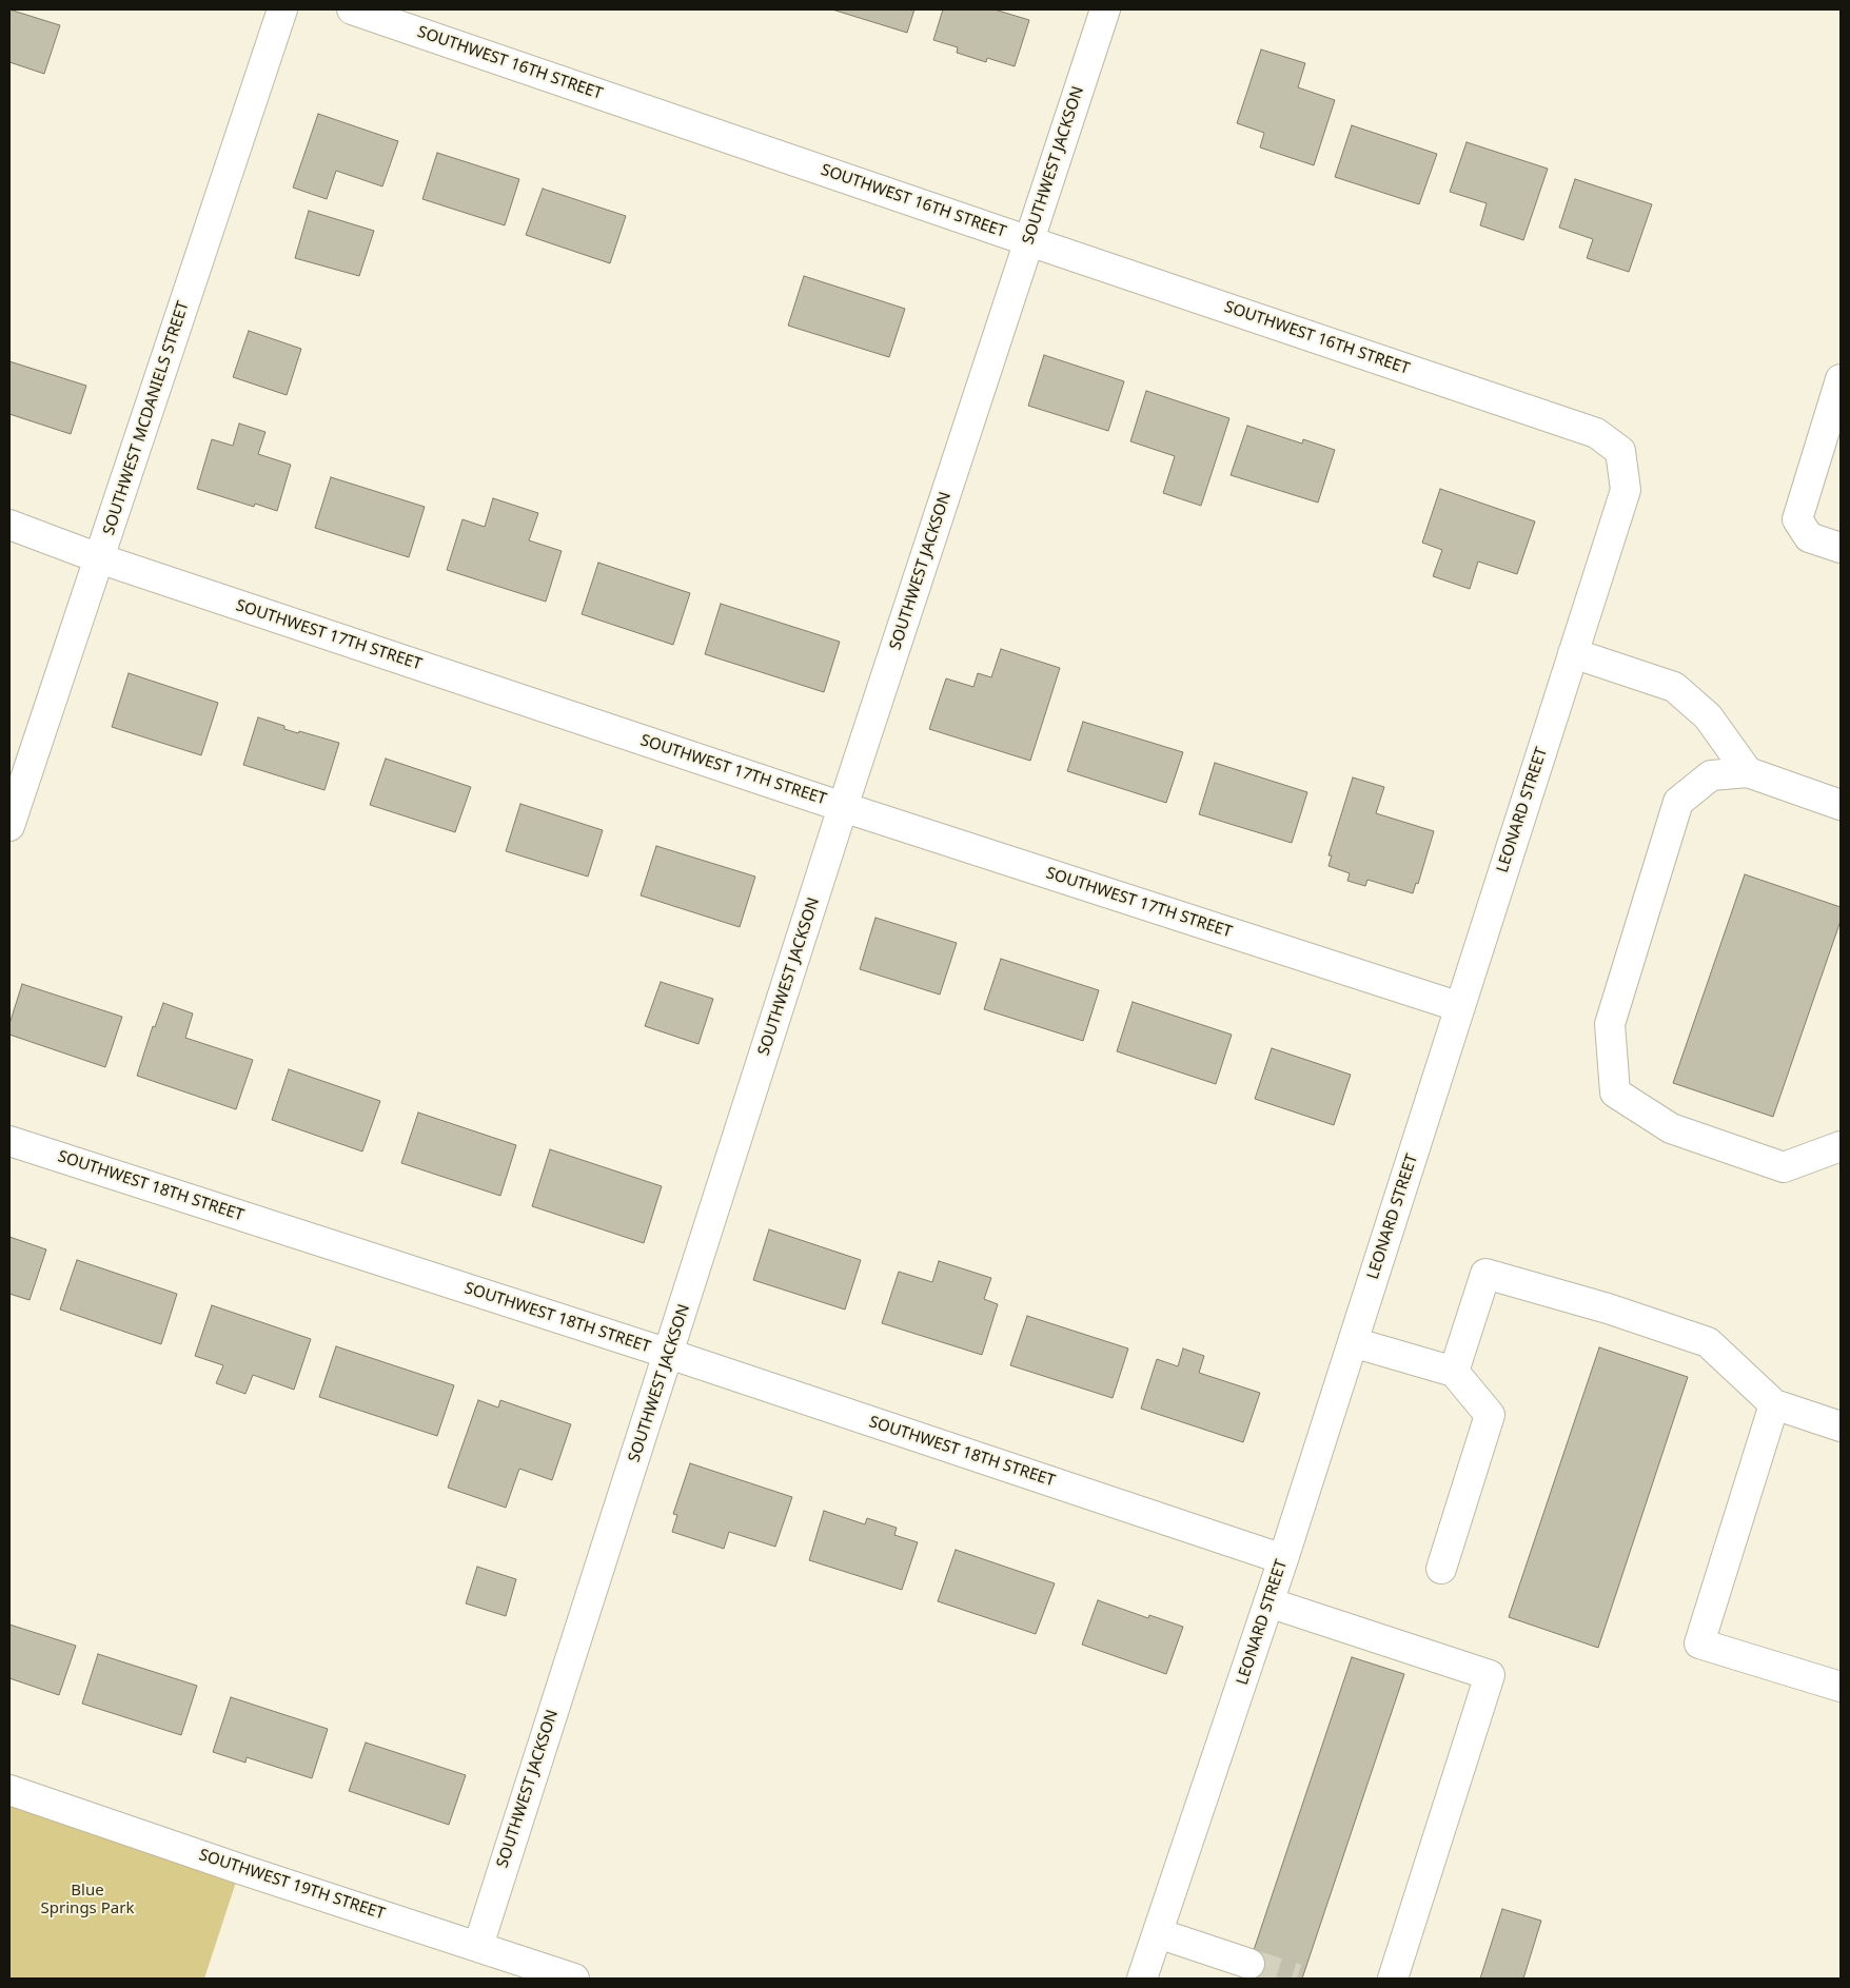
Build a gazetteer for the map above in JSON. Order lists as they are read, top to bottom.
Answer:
{
  "streets": {
    "street": [
      "SOUTHWEST 16TH STREET",
      "SOUTHWEST JACKSON",
      "SOUTHWEST MCDANIELS STREET",
      "SOUTHWEST 17TH STREET",
      "LEONARD STREET",
      "SOUTHWEST 18TH STREET",
      "SOUTHWEST 19TH STREET"
    ]
  },
  "crossings": [
    ["SOUTHWEST 16TH STREET", "SOUTHWEST JACKSON"],
    ["SOUTHWEST 16TH STREET", "LEONARD STREET"],
    ["SOUTHWEST JACKSON", "SOUTHWEST 17TH STREET"],
    ["SOUTHWEST JACKSON", "SOUTHWEST 18TH STREET"],
    ["SOUTHWEST JACKSON", "SOUTHWEST 19TH STREET"],
    ["SOUTHWEST MCDANIELS STREET", "SOUTHWEST 17TH STREET"],
    ["SOUTHWEST 17TH STREET", "LEONARD STREET"],
    ["LEONARD STREET", "SOUTHWEST 18TH STREET"]
  ],
  "parks": ["Blue Springs Park"]
}
